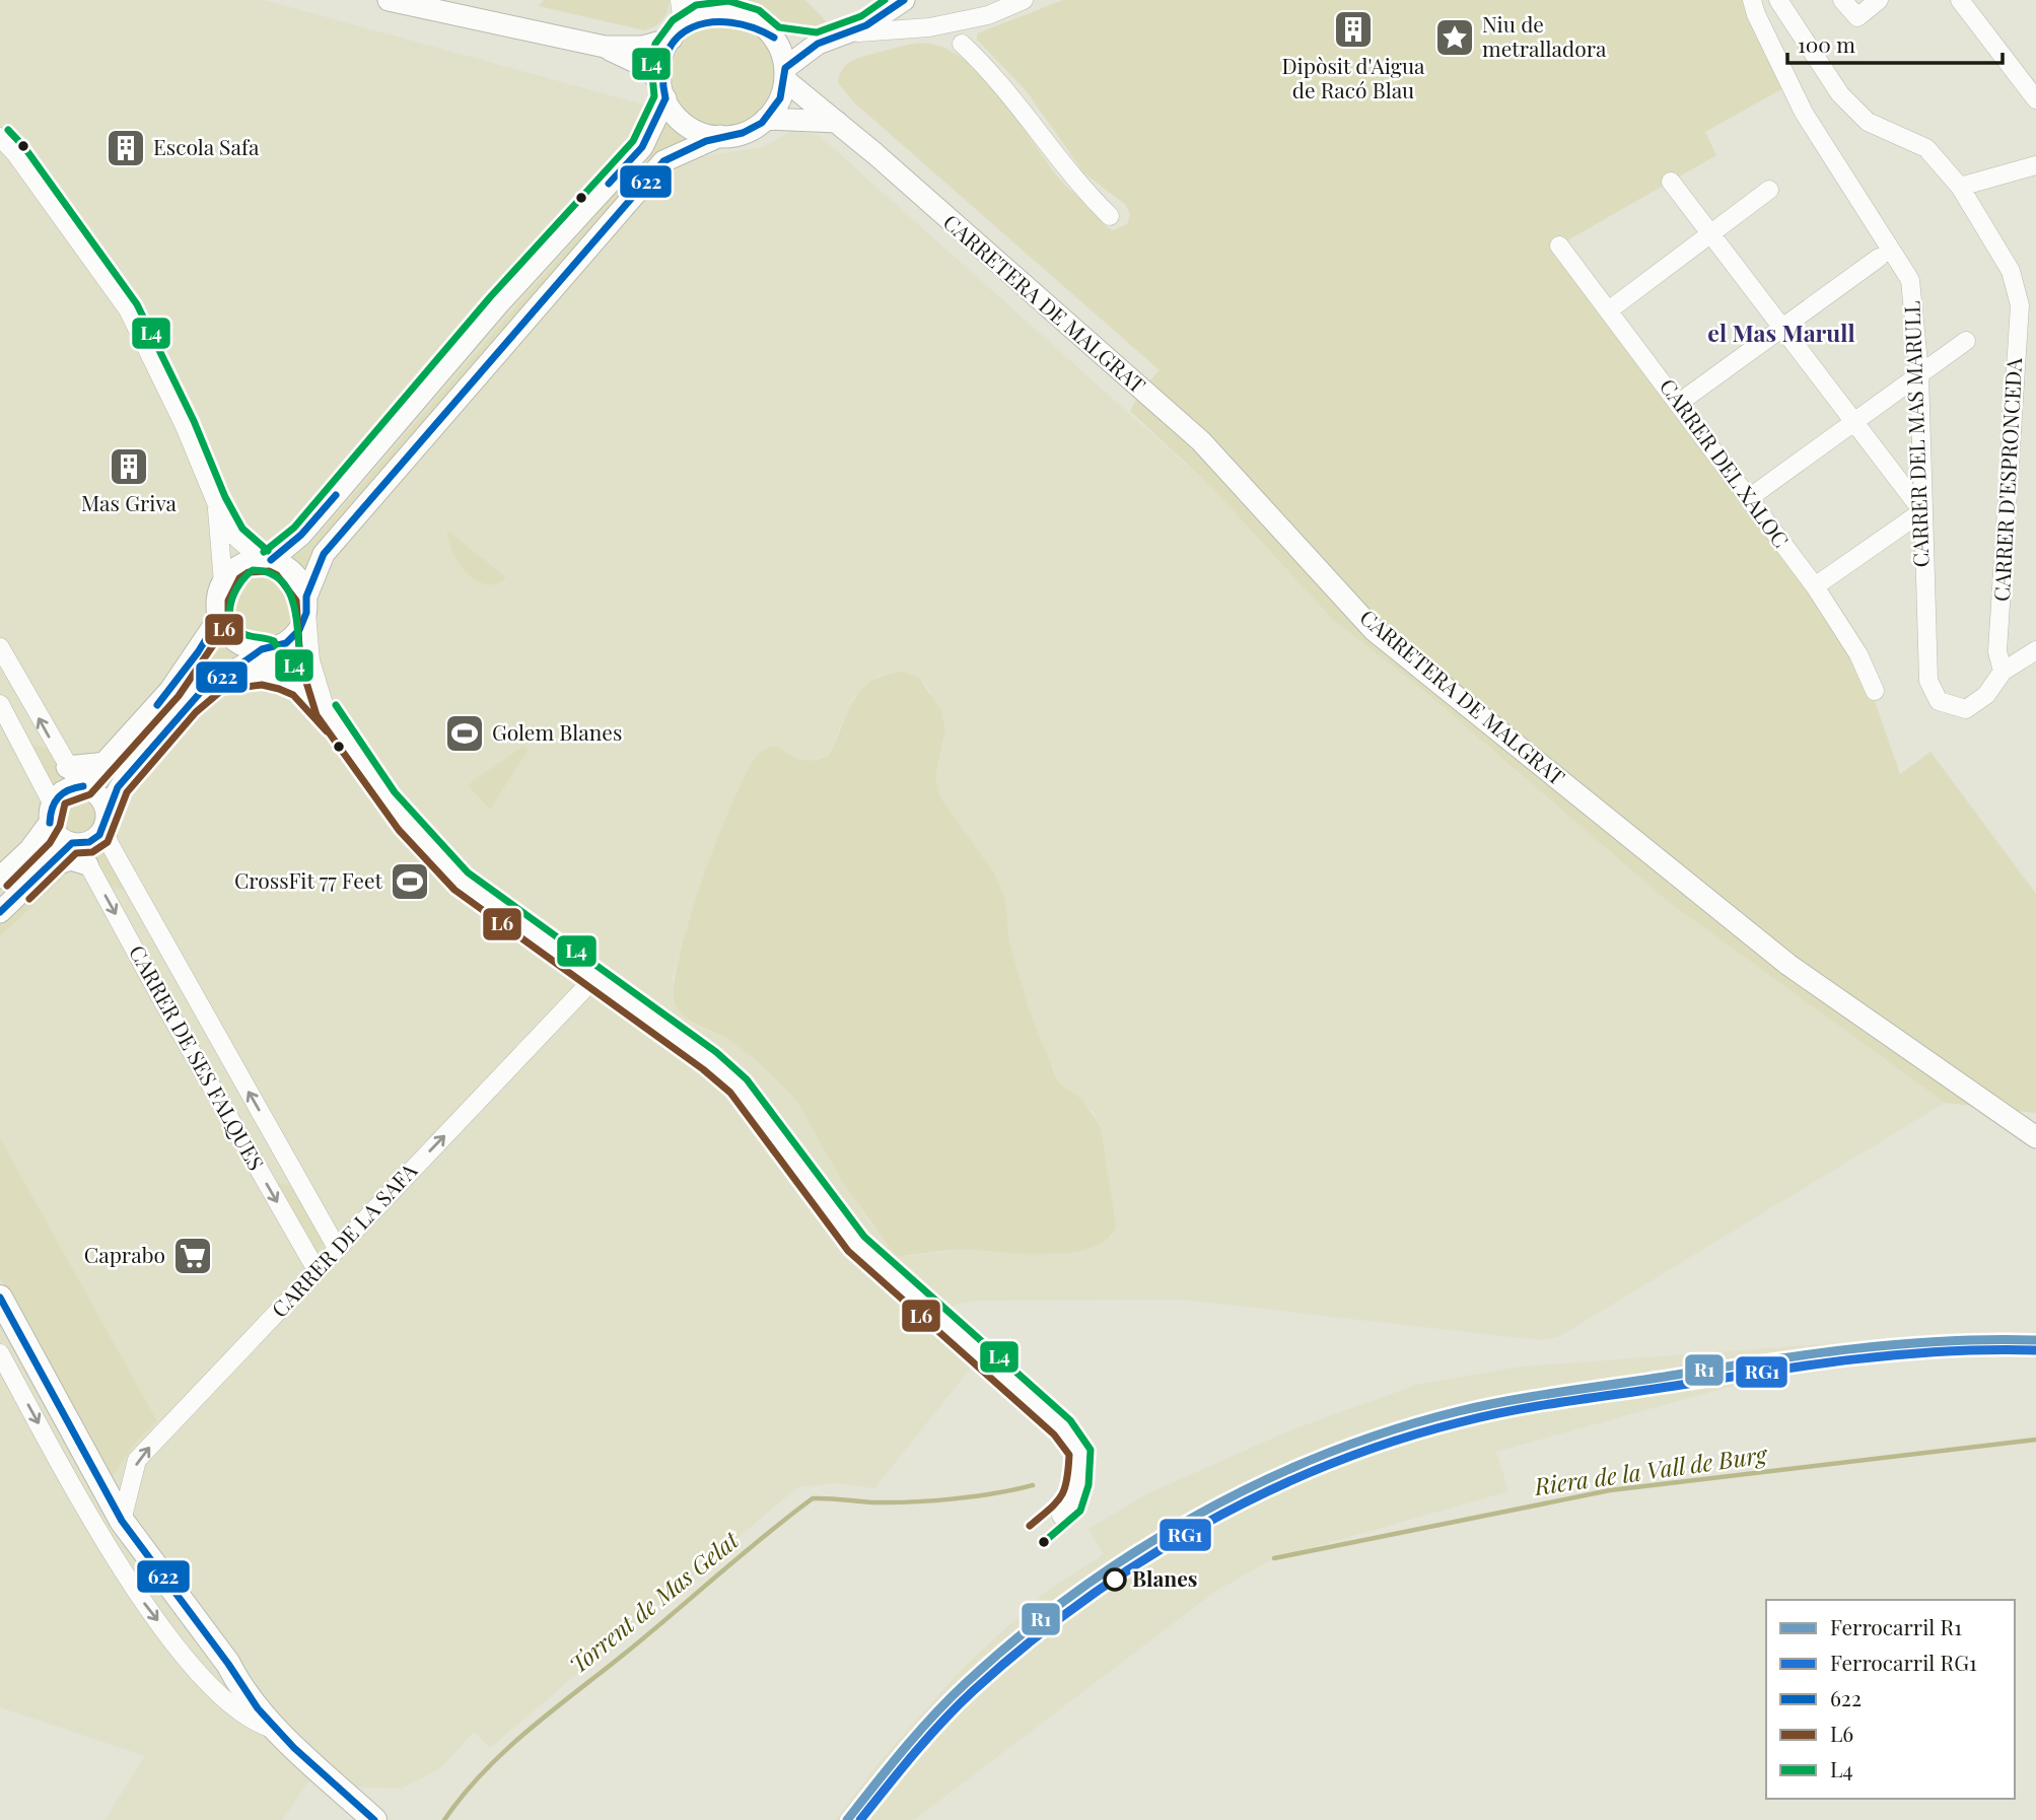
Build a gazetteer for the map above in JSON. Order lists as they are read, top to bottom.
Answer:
{
  "streets": {
    "street": [
      "CARRETERA DE MALGRAT",
      "CARRER DEL MAS MARULL",
      "CARRER DEL XALOC",
      "CARRER D'ESPRONCEDA",
      "CARRER DE SES FALQUES",
      "CARRER DE LA SAFA"
    ]
  },
  "crossings": [
    ["CARRER DEL MAS MARULL", "CARRER D'ESPRONCEDA"],
    ["CARRER DE SES FALQUES", "CARRER DE LA SAFA"]
  ],
  "one_way": ["CARRER DE LA SAFA"],
  "districts": ["el Mas Marull"],
  "water": ["Riera de la Vall de Burg", "Torrent de Mas Gelat"],
  "places": {
    "building": ["Dipòsit d'Aigua de Racó Blau", "Escola Safa", "Mas Griva"],
    "place": ["Niu de metralladora"],
    "sports": ["Golem Blanes", "CrossFit 77 Feet"],
    "supermarket": ["Caprabo"],
    "other": ["Blanes"]
  },
  "lines": [
    "transit line 622",
    "transit line L4",
    "transit line L6",
    "rail line R1",
    "rail line RG1"
  ],
  "legend": [
    "Ferrocarril R1",
    "Ferrocarril RG1",
    "622",
    "L6",
    "L4"
  ],
  "scale_bar": "100 m"
}
